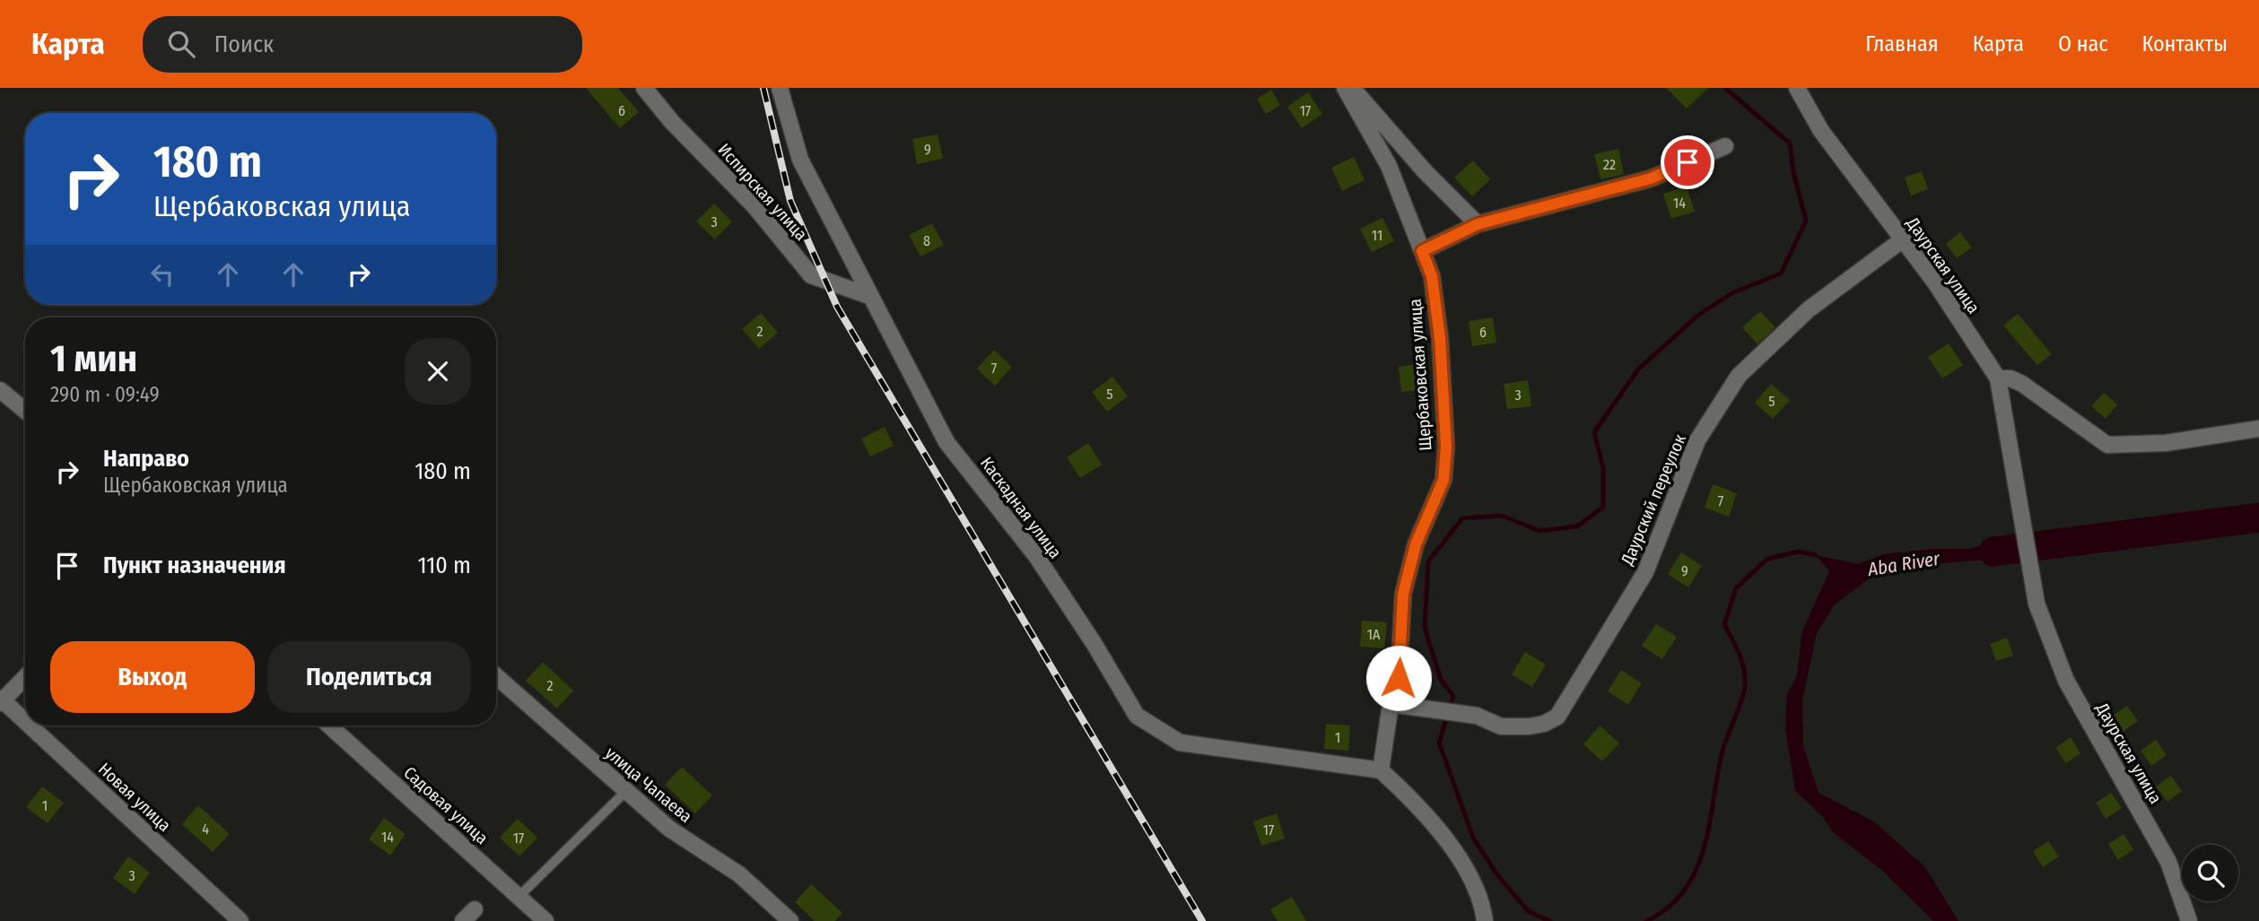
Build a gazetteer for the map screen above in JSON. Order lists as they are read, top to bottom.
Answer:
{
  "streets": {
    "street": [
      "Испирская улица",
      "Даурская улица",
      "Щербаковская улица",
      "Даурский переулок",
      "Каскадная улица",
      "улица Чапаева",
      "Новая улица",
      "Садовая улица"
    ]
  },
  "crossings": [
    ["Испирская улица", "Каскадная улица"],
    ["Даурская улица", "Даурский переулок"],
    ["Щербаковская улица", "Даурский переулок"],
    ["Щербаковская улица", "Каскадная улица"]
  ],
  "water": ["Aba River"],
  "house_numbers": [
    "6",
    "17",
    "9",
    "22",
    "14",
    "3",
    "11",
    "8",
    "2",
    "6",
    "7",
    "5",
    "3",
    "5",
    "7",
    "9",
    "1А",
    "2",
    "1",
    "1",
    "4",
    "17",
    "14",
    "17",
    "3"
  ],
  "page": {
    "header": "Карта",
    "search": "Поиск",
    "nav": [
      "Главная",
      "Карта",
      "О нас",
      "Контакты"
    ],
    "turn": ["180 m", "Щербаковская улица"],
    "heading": ["1 мин", "290 m · 09:49"],
    "list": [
      {
        "name": "Направо",
        "note": "Щербаковская улица",
        "value": "180 m"
      },
      {
        "name": "Пункт назначения",
        "value": "110 m"
      }
    ],
    "buttons": ["Выход", "Поделиться"]
  }
}
